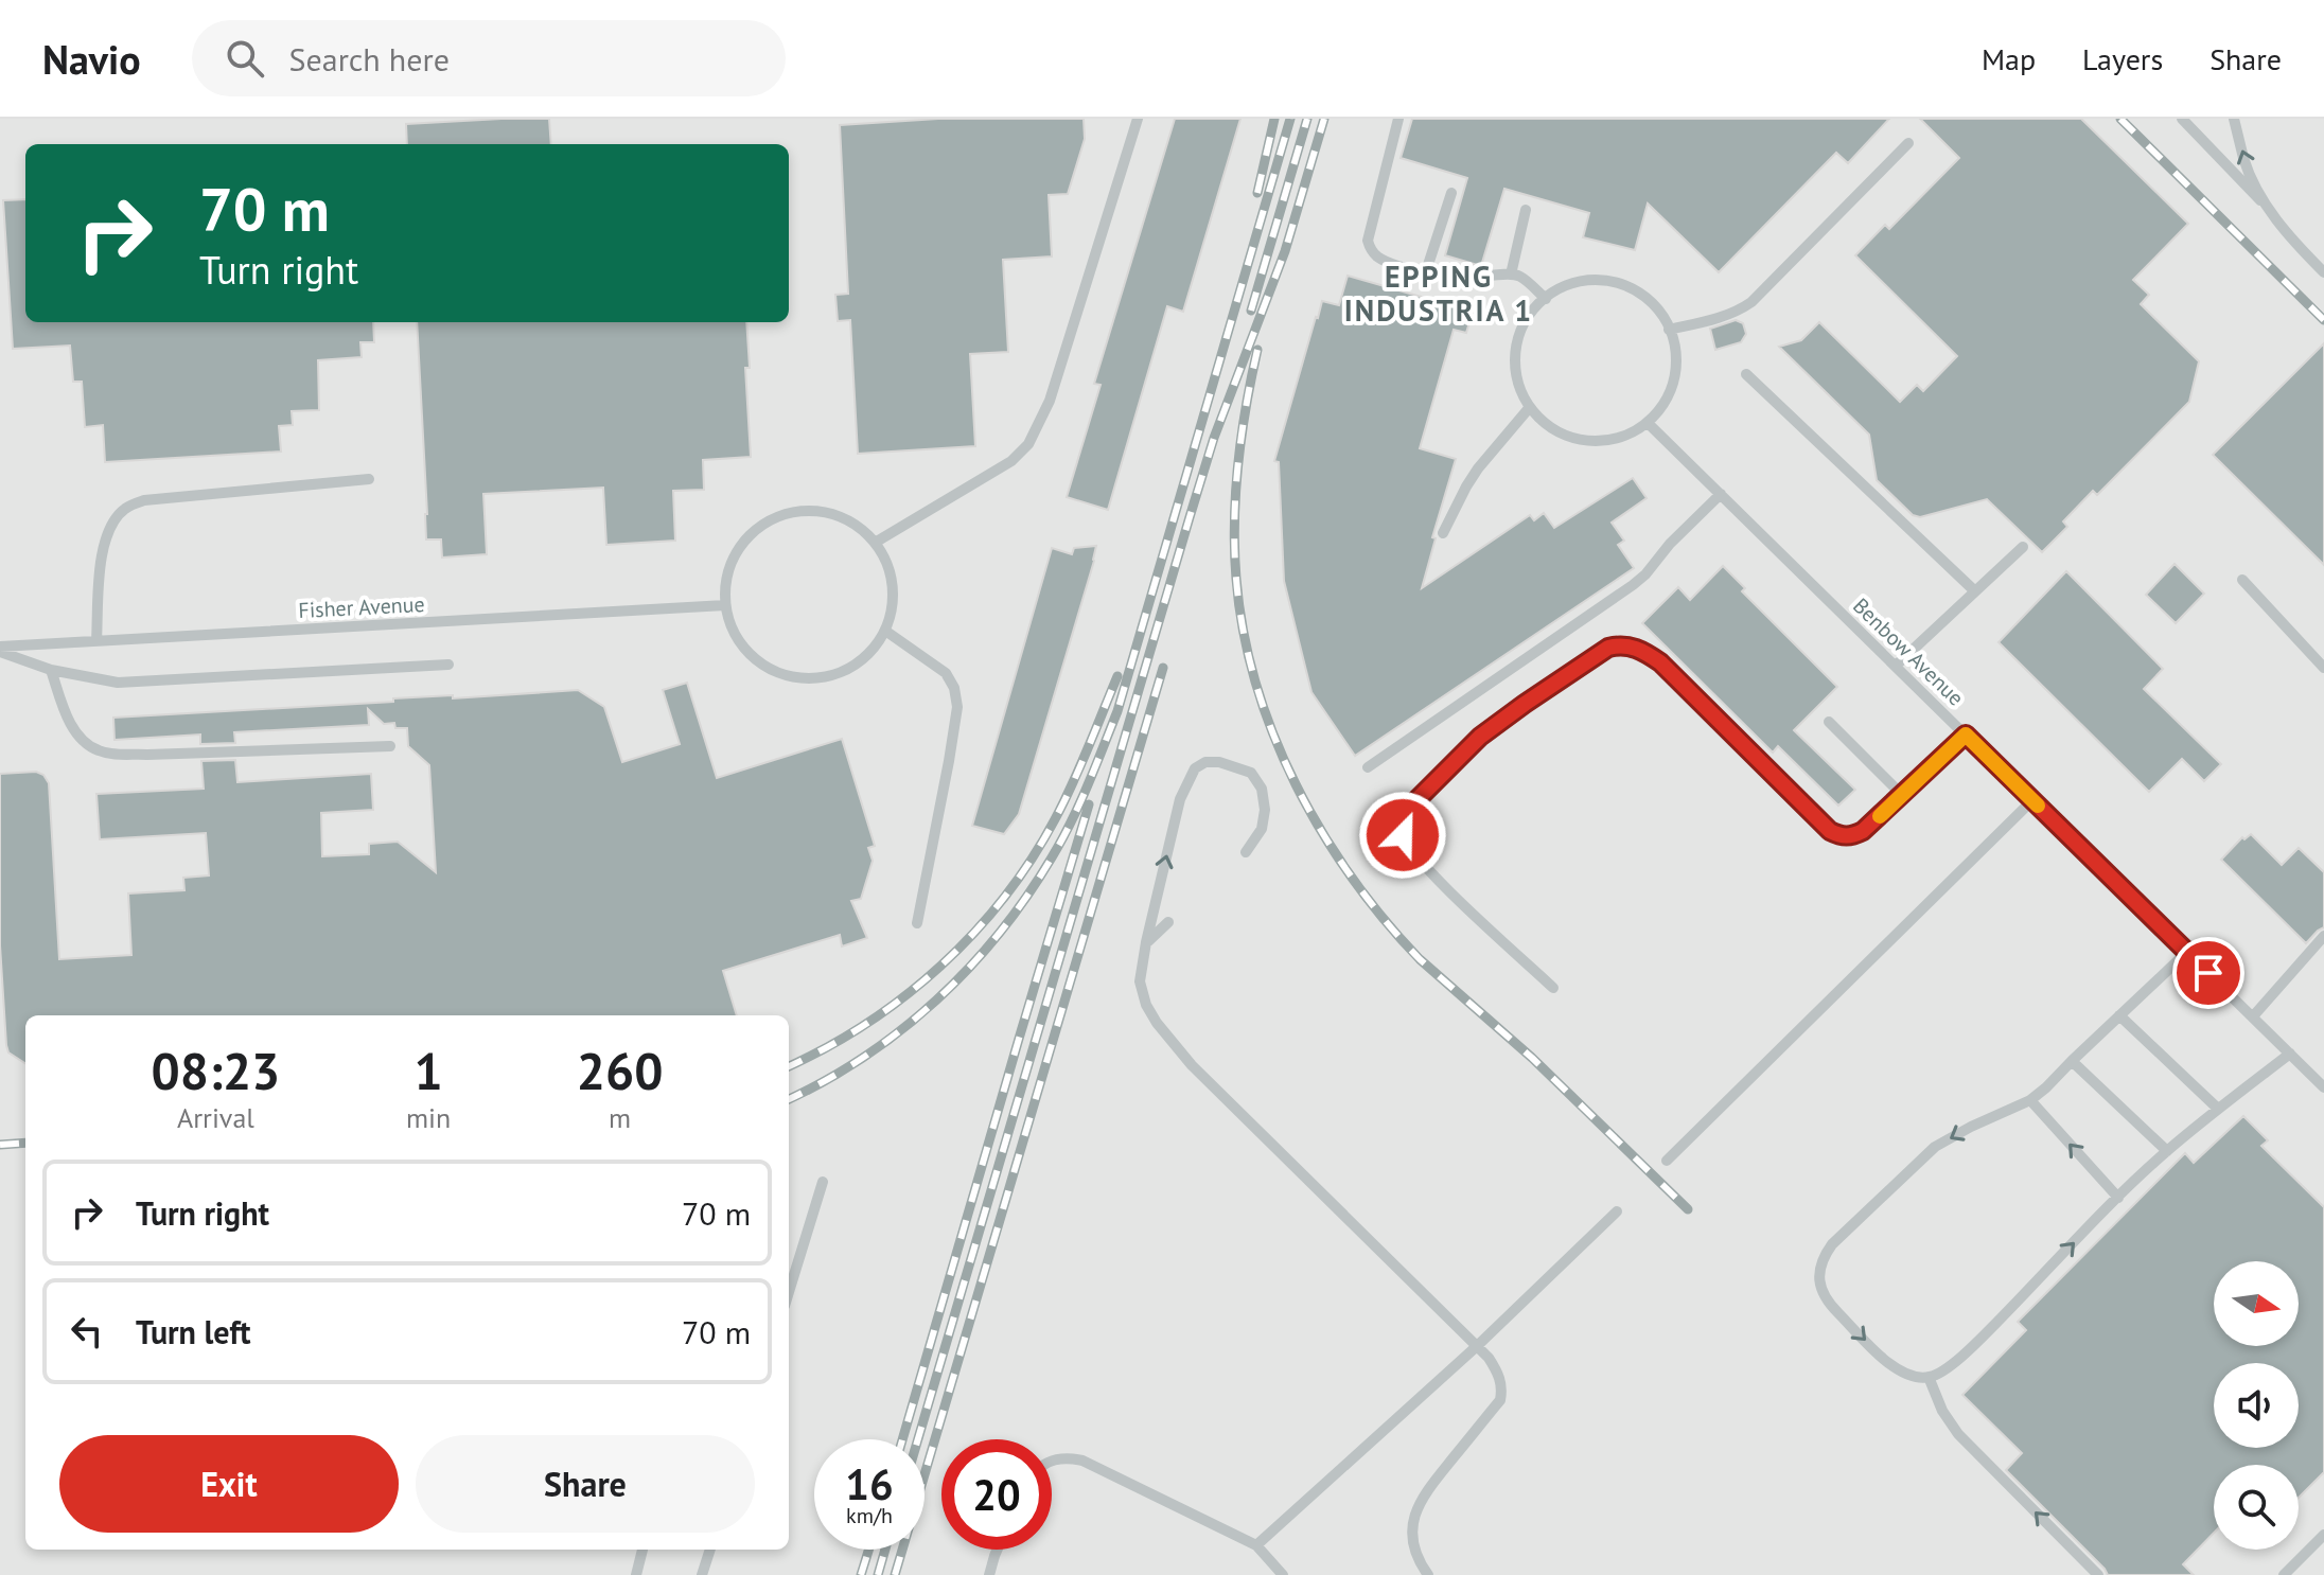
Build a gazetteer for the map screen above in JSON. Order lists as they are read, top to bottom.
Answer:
{
  "streets": {
    "lane": ["Fisher Avenue", "Benbow Avenue"]
  },
  "districts": ["EPPING INDUSTRIA 1"],
  "north": "right",
  "page": {
    "header": "Navio",
    "search": "Search here",
    "nav": ["Map", "Layers", "Share"],
    "turn": ["70 m", "Turn right"],
    "eta": [
      "08:23",
      "Arrival",
      "1",
      "min",
      "260",
      "m"
    ],
    "list": [
      {
        "name": "Turn right",
        "value": "70 m"
      },
      {
        "name": "Turn left",
        "value": "70 m"
      }
    ],
    "buttons": ["Exit", "Share"],
    "speed": "16 km/h",
    "limit": "20"
  }
}
